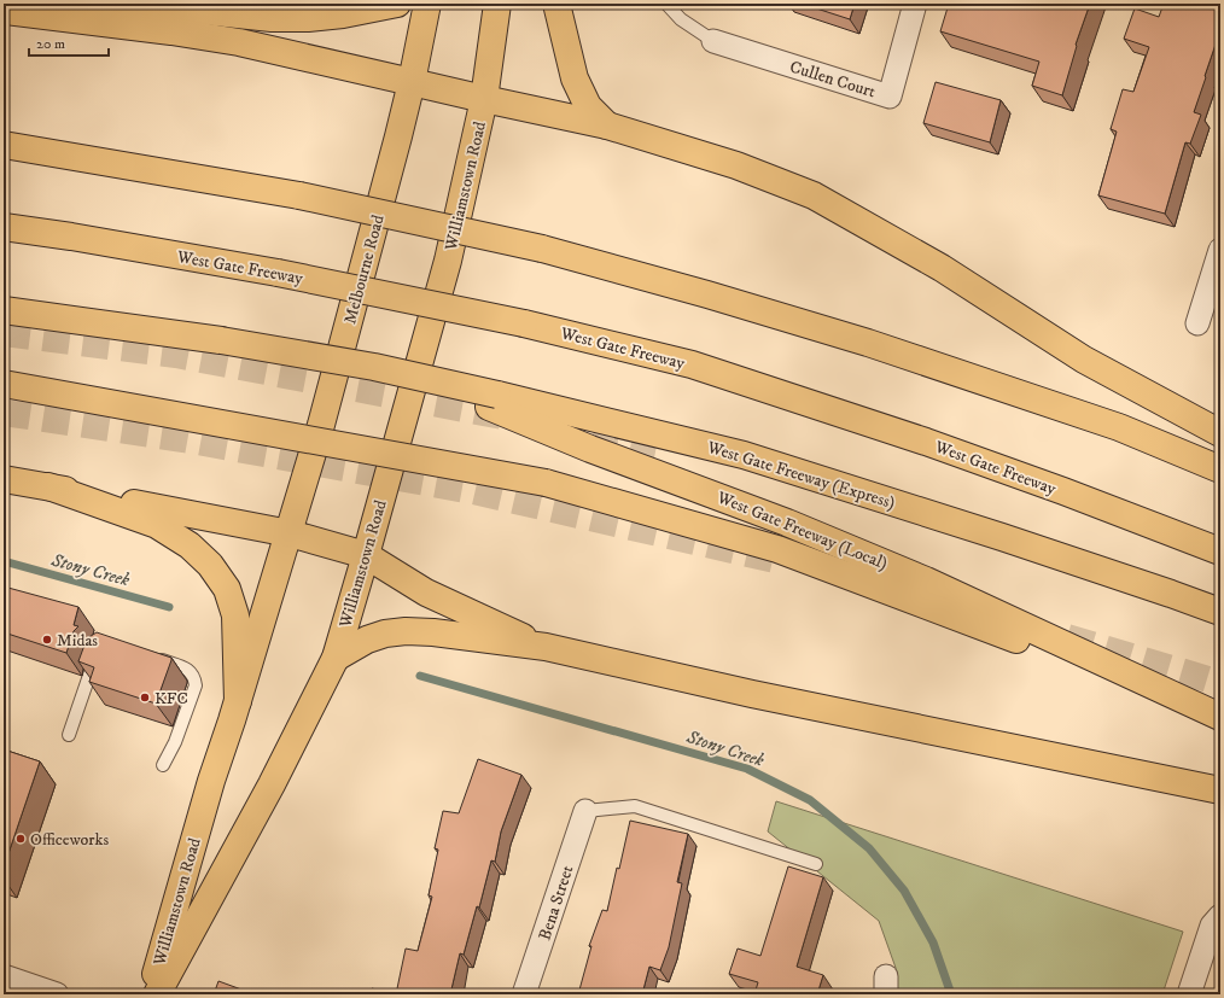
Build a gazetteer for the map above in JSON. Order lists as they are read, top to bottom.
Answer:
{
  "streets": {
    "main road": [
      "Williamstown Road",
      "West Gate Freeway",
      "Melbourne Road",
      "West Gate Freeway (Express)",
      "West Gate Freeway (Local)"
    ],
    "street": ["Cullen Court", "Bena Street"]
  },
  "crossings": [
    ["Williamstown Road", "Melbourne Road"],
    ["West Gate Freeway (Express)", "West Gate Freeway (Local)"]
  ],
  "water": ["Stony Creek"],
  "places": ["Midas", "KFC", "Officeworks"],
  "scale_bar": "20 m"
}
